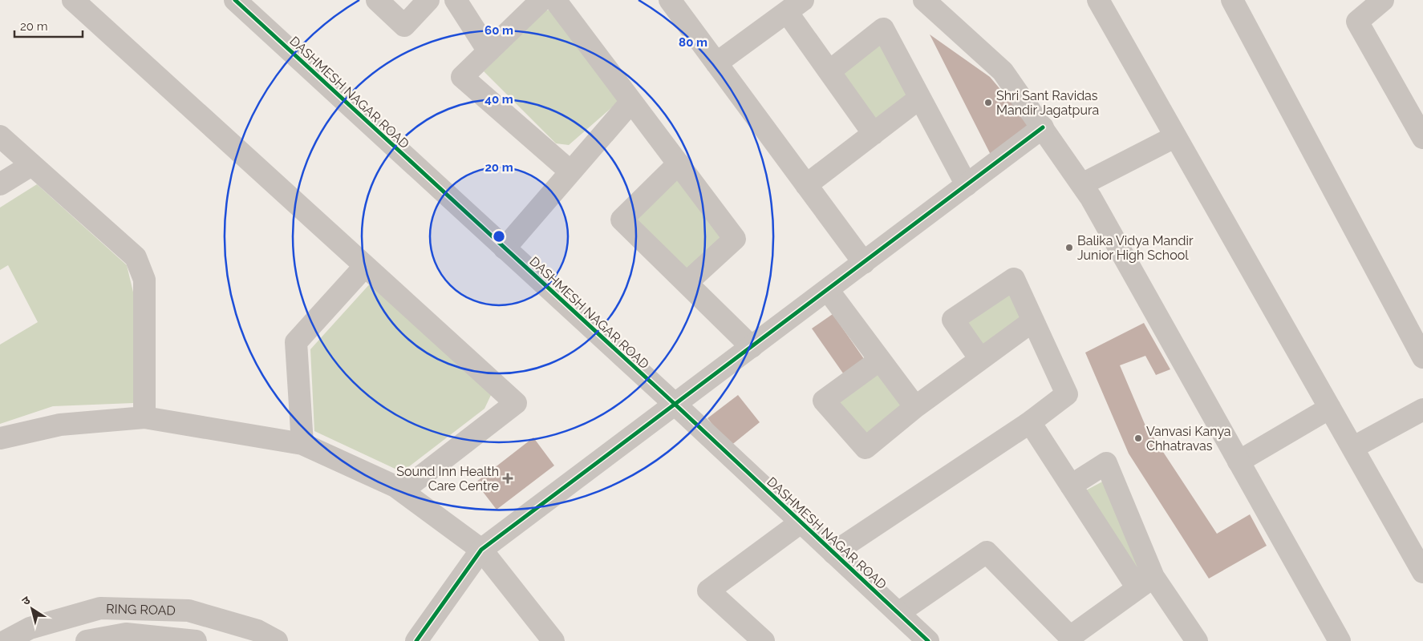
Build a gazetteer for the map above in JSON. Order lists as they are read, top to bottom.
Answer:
{
  "streets": {
    "street": ["DASHMESH NAGAR ROAD", "RING ROAD"]
  },
  "places": {
    "other": ["Shri Sant Ravidas Mandir Jagatpura", "Balika Vidya Mandir Junior High School", "Vanvasi Kanya Chhatravas"],
    "health": ["Sound Inn Health Care Centre"]
  },
  "scale_bar": "20 m",
  "north": "top left",
  "rings": [
    "60 m",
    "80 m",
    "40 m",
    "20 m"
  ]
}
